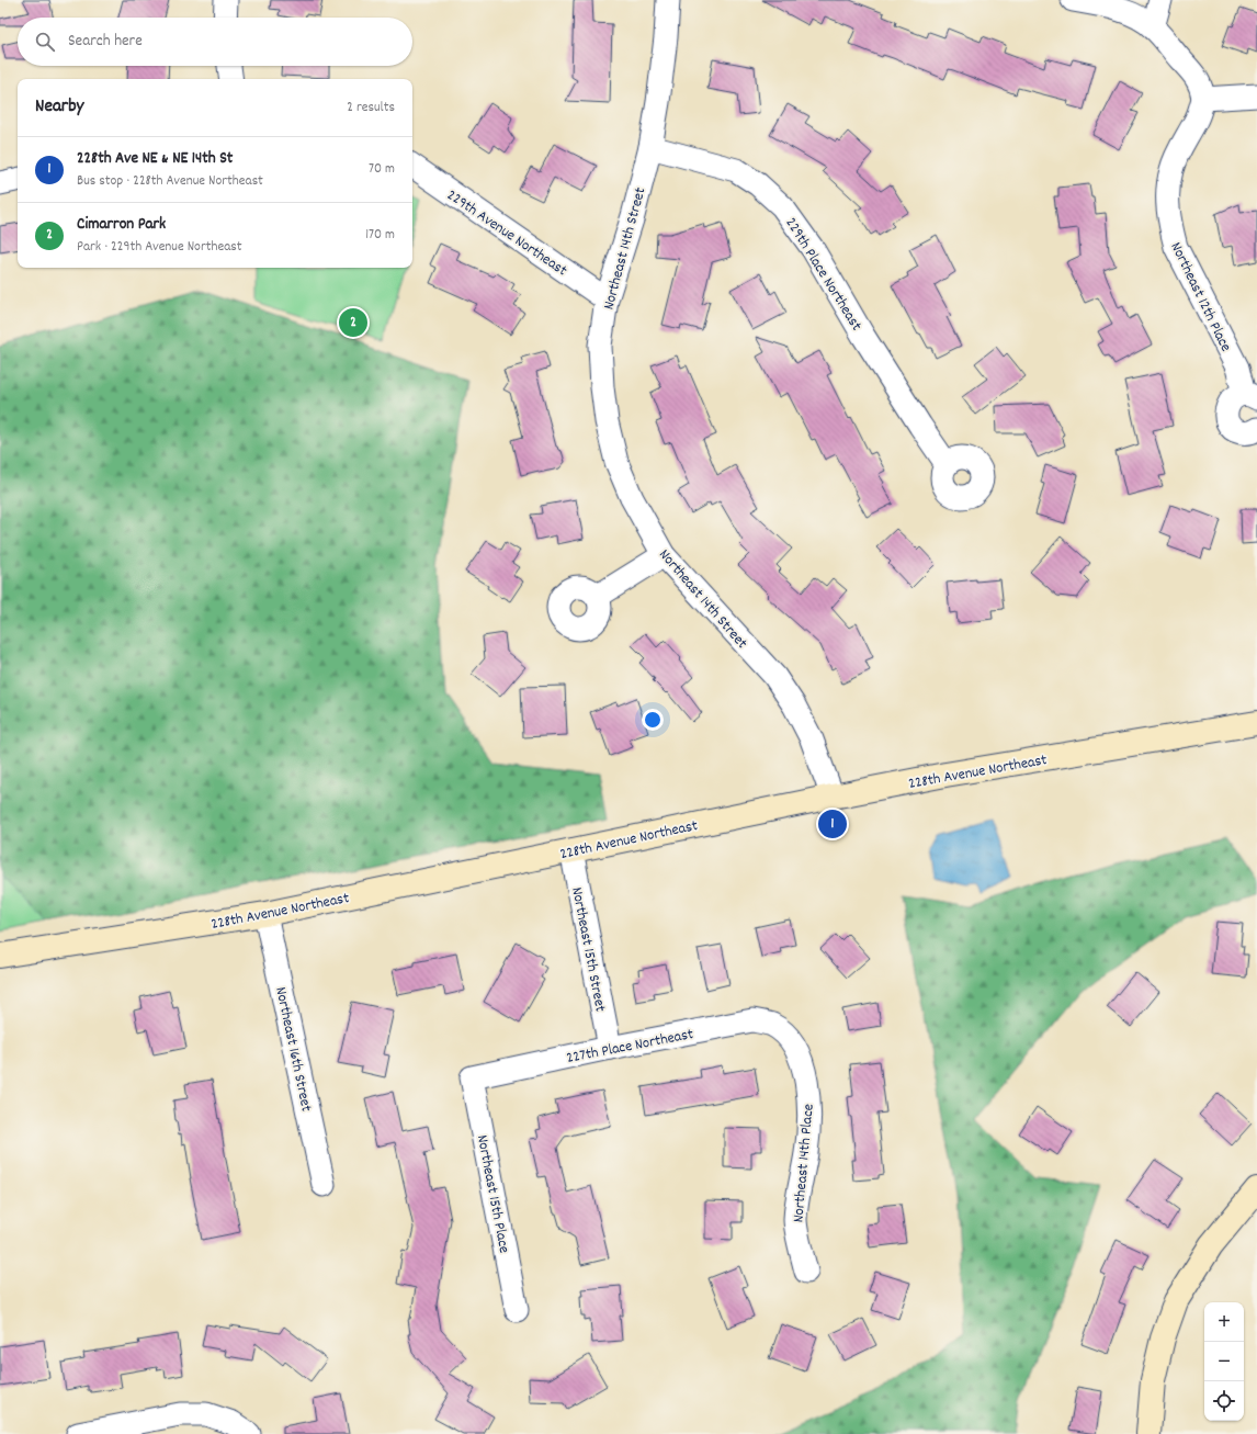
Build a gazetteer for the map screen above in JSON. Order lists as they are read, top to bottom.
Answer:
{
  "streets": {
    "main road": ["228th Avenue Northeast"],
    "street": [
      "229th Avenue Northeast",
      "Northeast 14th Street",
      "229th Place Northeast",
      "Northeast 12th Place",
      "Northeast 15th Street",
      "227th Place Northeast",
      "Northeast 16th Street",
      "Northeast 14th Place",
      "Northeast 15th Place"
    ]
  },
  "crossings": [
    ["229th Avenue Northeast", "Northeast 14th Street"],
    ["Northeast 14th Street", "229th Place Northeast"],
    ["Northeast 14th Street", "228th Avenue Northeast"],
    ["228th Avenue Northeast", "Northeast 15th Street"],
    ["228th Avenue Northeast", "Northeast 16th Street"],
    ["Northeast 15th Street", "227th Place Northeast"],
    ["227th Place Northeast", "Northeast 14th Place"],
    ["227th Place Northeast", "Northeast 15th Place"]
  ],
  "page": {
    "search": "Search here",
    "heading": ["Nearby", "2 results"],
    "list": [
      {
        "mark": "1",
        "name": "228th Ave NE & NE 14th St",
        "note": "Bus stop · 228th Avenue Northeast",
        "value": "70 m"
      },
      {
        "mark": "2",
        "name": "Cimarron Park",
        "note": "Park · 229th Avenue Northeast",
        "value": "170 m"
      }
    ],
    "pins": ["2", "1"],
    "map_buttons": ["+", "−"]
  }
}
